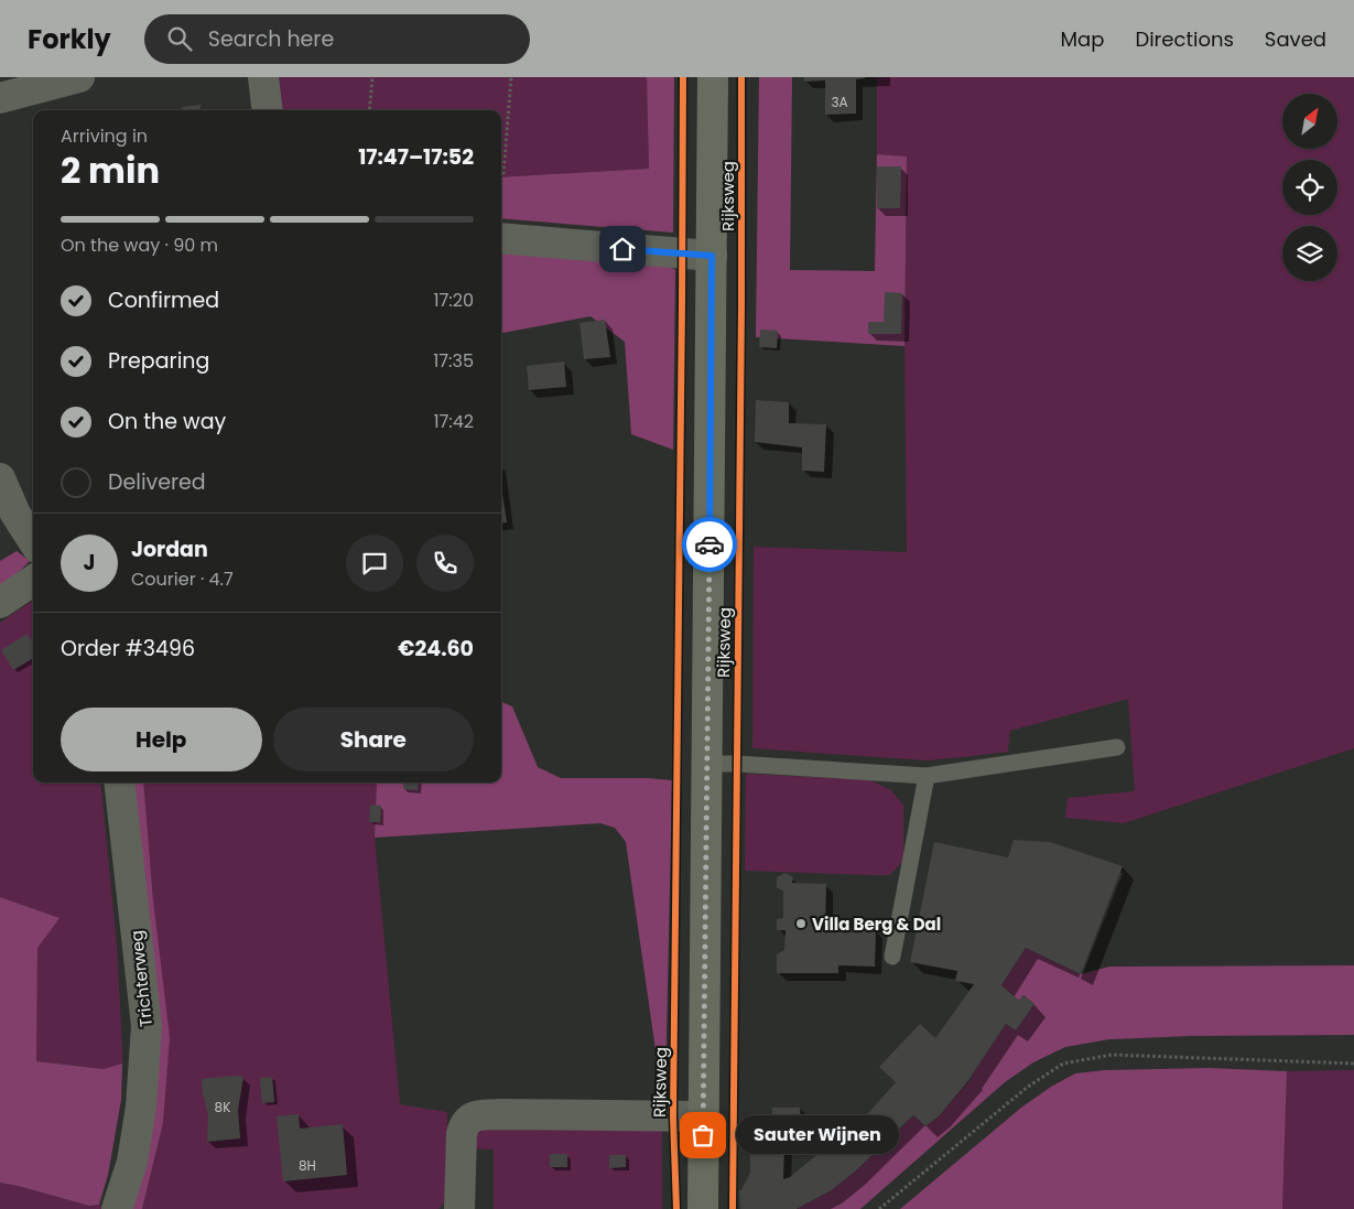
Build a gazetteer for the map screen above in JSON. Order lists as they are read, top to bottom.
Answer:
{
  "streets": {
    "main road": ["Rijksweg"],
    "street": ["Trichterweg"]
  },
  "places": ["Villa Berg & Dal", "Sauter Wijnen"],
  "house_numbers": ["3A", "8K", "8H"],
  "north": "top right",
  "page": {
    "header": "Forkly",
    "search": "Search here",
    "nav": ["Map", "Directions", "Saved"],
    "heading": ["2 min", "Arriving in", "17:47–17:52"],
    "panel": [
      "Jordan",
      "Courier · 4.7",
      "Order #3496",
      "€24.60"
    ],
    "bar": "On the way · 90 m",
    "list": [
      ["Confirmed", "17:20"],
      ["Preparing", "17:35"],
      ["On the way", "17:42"],
      "Delivered"
    ],
    "round": "J",
    "buttons": ["Help", "Share"],
    "bubble": "Sauter Wijnen"
  }
}
